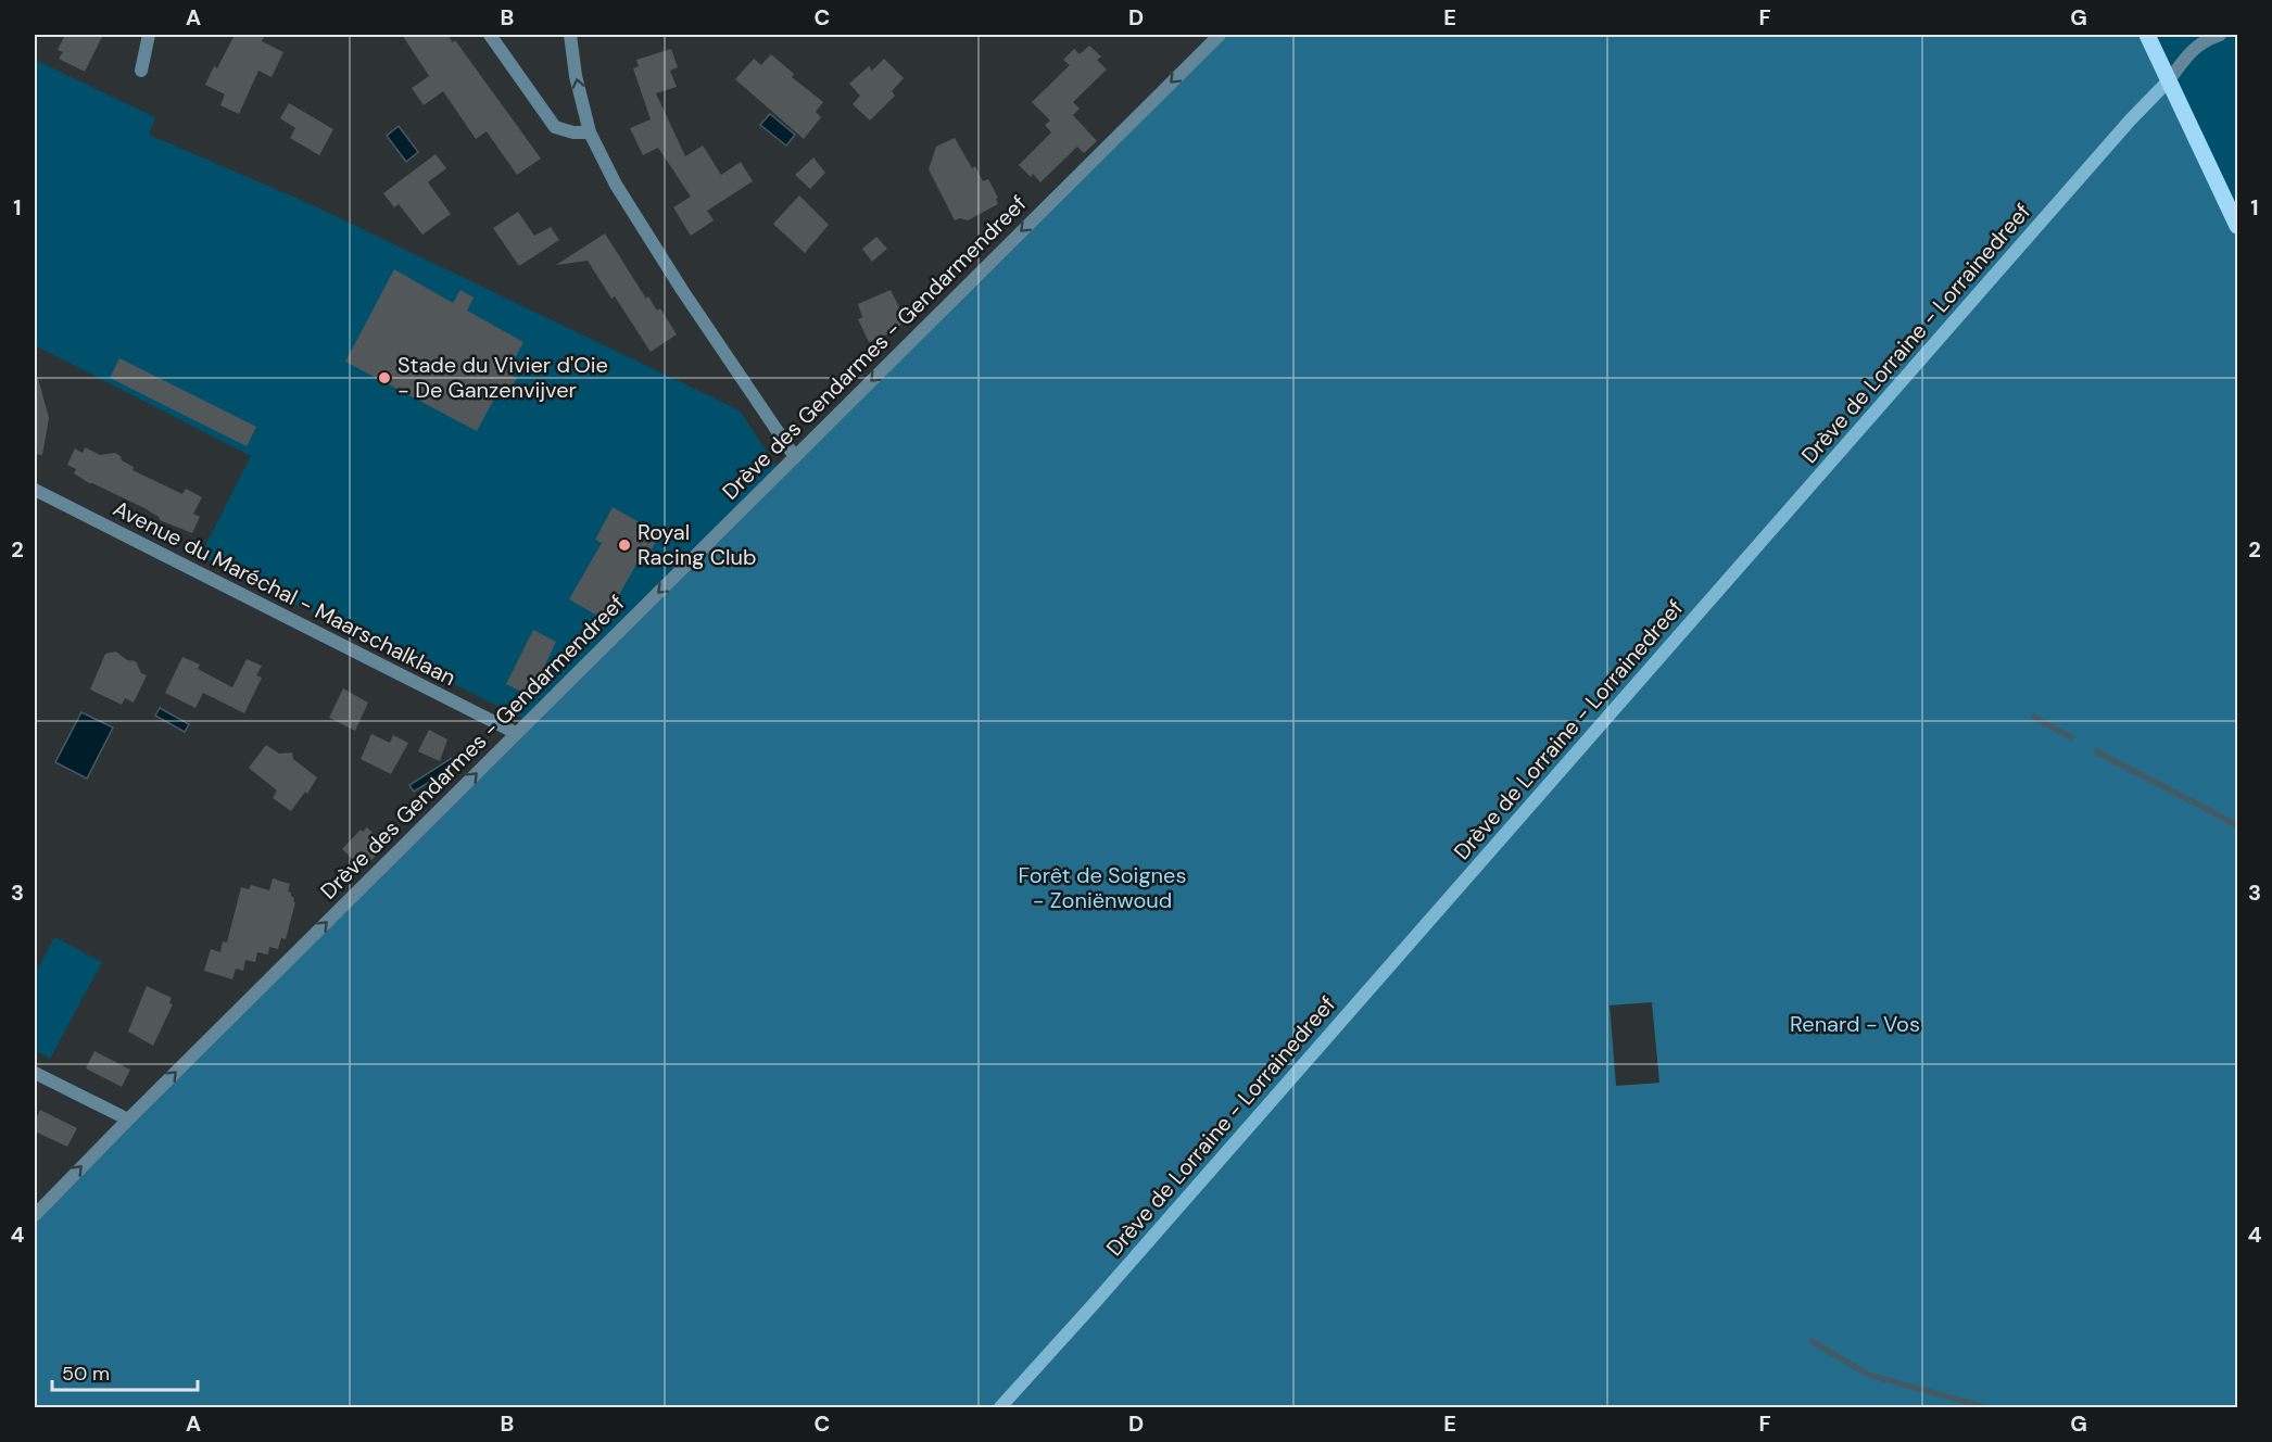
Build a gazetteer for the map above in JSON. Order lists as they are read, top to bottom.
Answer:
{
  "streets": {
    "main road": ["Drève de Lorraine - Lorrainedreef"],
    "street": ["Drève des Gendarmes - Gendarmendreef", "Avenue du Maréchal - Maarschalklaan"]
  },
  "crossings": [
    ["Drève des Gendarmes - Gendarmendreef", "Avenue du Maréchal - Maarschalklaan"]
  ],
  "parks": ["Forêt de Soignes - Zoniënwoud", "Renard - Vos"],
  "places": ["Stade du Vivier d'Oie - De Ganzenvijver", "Royal Racing Club"],
  "scale_bar": "50 m",
  "grid": {
    "columns": [
      "A",
      "B",
      "C",
      "D",
      "E",
      "F",
      "G"
    ],
    "rows": [
      "1",
      "2",
      "3",
      "4"
    ]
  }
}
